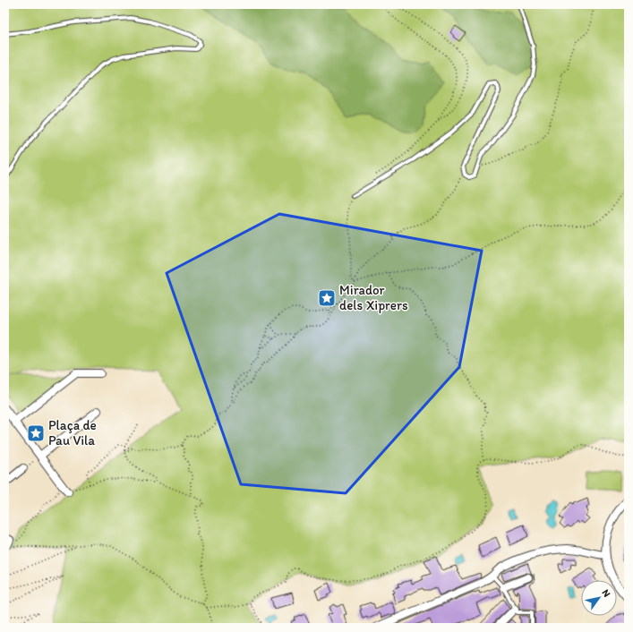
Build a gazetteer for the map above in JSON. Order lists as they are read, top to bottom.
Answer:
{
  "places": {
    "place": ["Mirador dels Xiprers", "Plaça de Pau Vila"]
  },
  "north": "top right"
}
